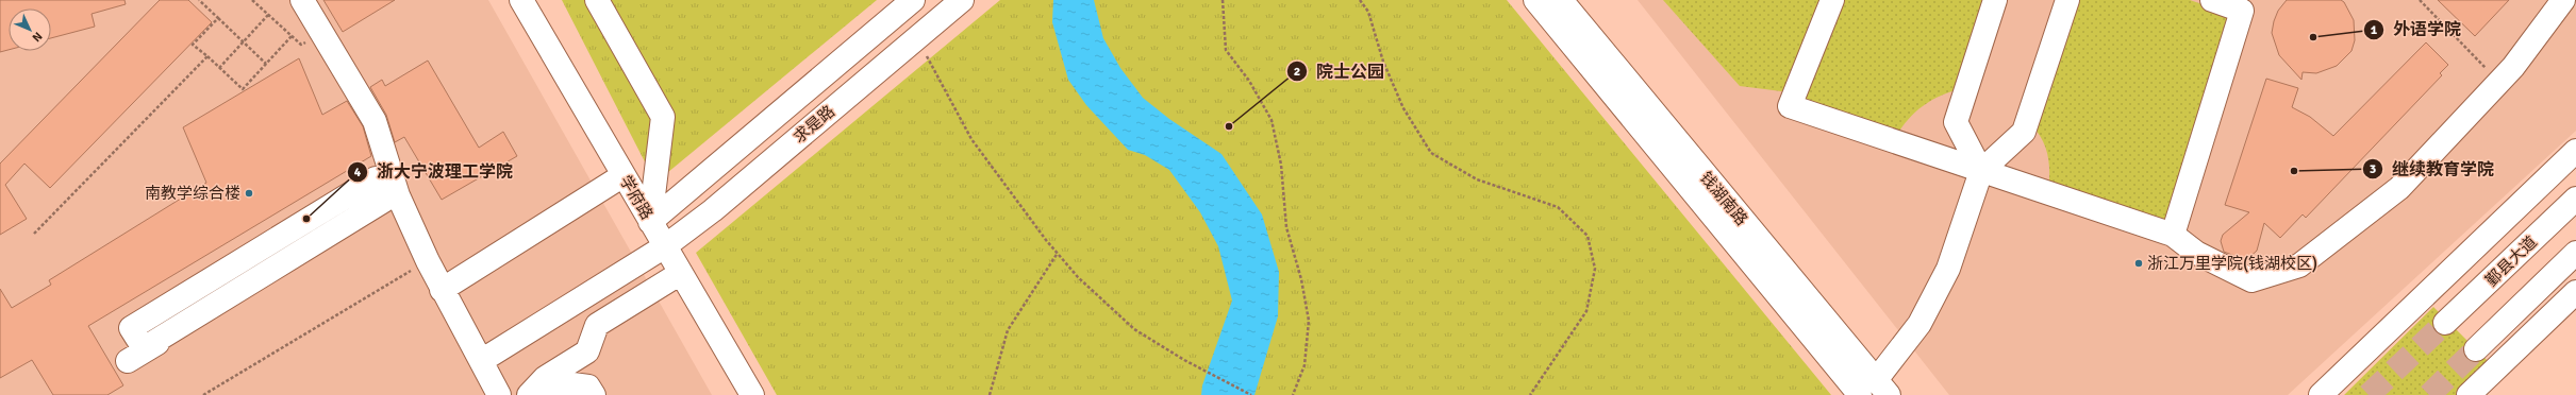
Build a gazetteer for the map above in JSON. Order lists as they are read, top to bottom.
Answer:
{
  "streets": {
    "street": [
      "求是路",
      "学府路",
      "钱湖南路",
      "鄞县大道"
    ]
  },
  "crossings": [
    ["求是路", "学府路"]
  ],
  "places": [
    "外语学院",
    "院士公园",
    "继续教育学院",
    "南教学综合楼",
    "浙大宁波理工学院",
    "浙江万里学院(钱湖校区)"
  ],
  "north": "bottom right"
}
